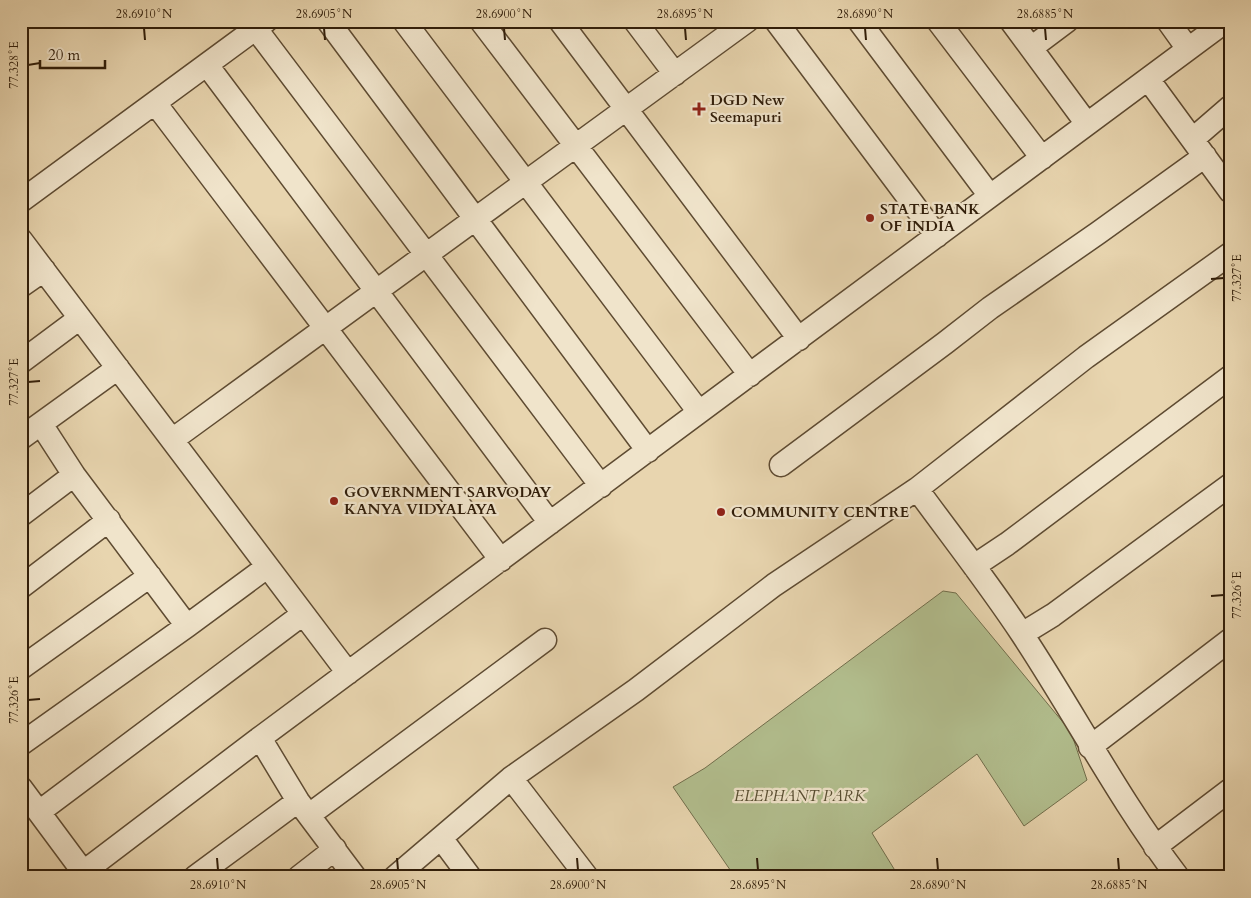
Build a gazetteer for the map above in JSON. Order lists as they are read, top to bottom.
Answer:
{
  "parks": ["ELEPHANT PARK"],
  "places": {
    "health": ["DGD New Seemapuri"],
    "other": ["STATE BANK OF INDIA", "GOVERNMENT SARVODAY KANYA VIDYALAYA", "COMMUNITY CENTRE"]
  },
  "scale_bar": "20 m",
  "coordinates": [
    "28.6910°N",
    "28.6905°N",
    "28.6900°N",
    "28.6895°N",
    "28.6890°N",
    "28.6885°N",
    "77.328°E",
    "77.327°E",
    "77.326°E"
  ]
}
